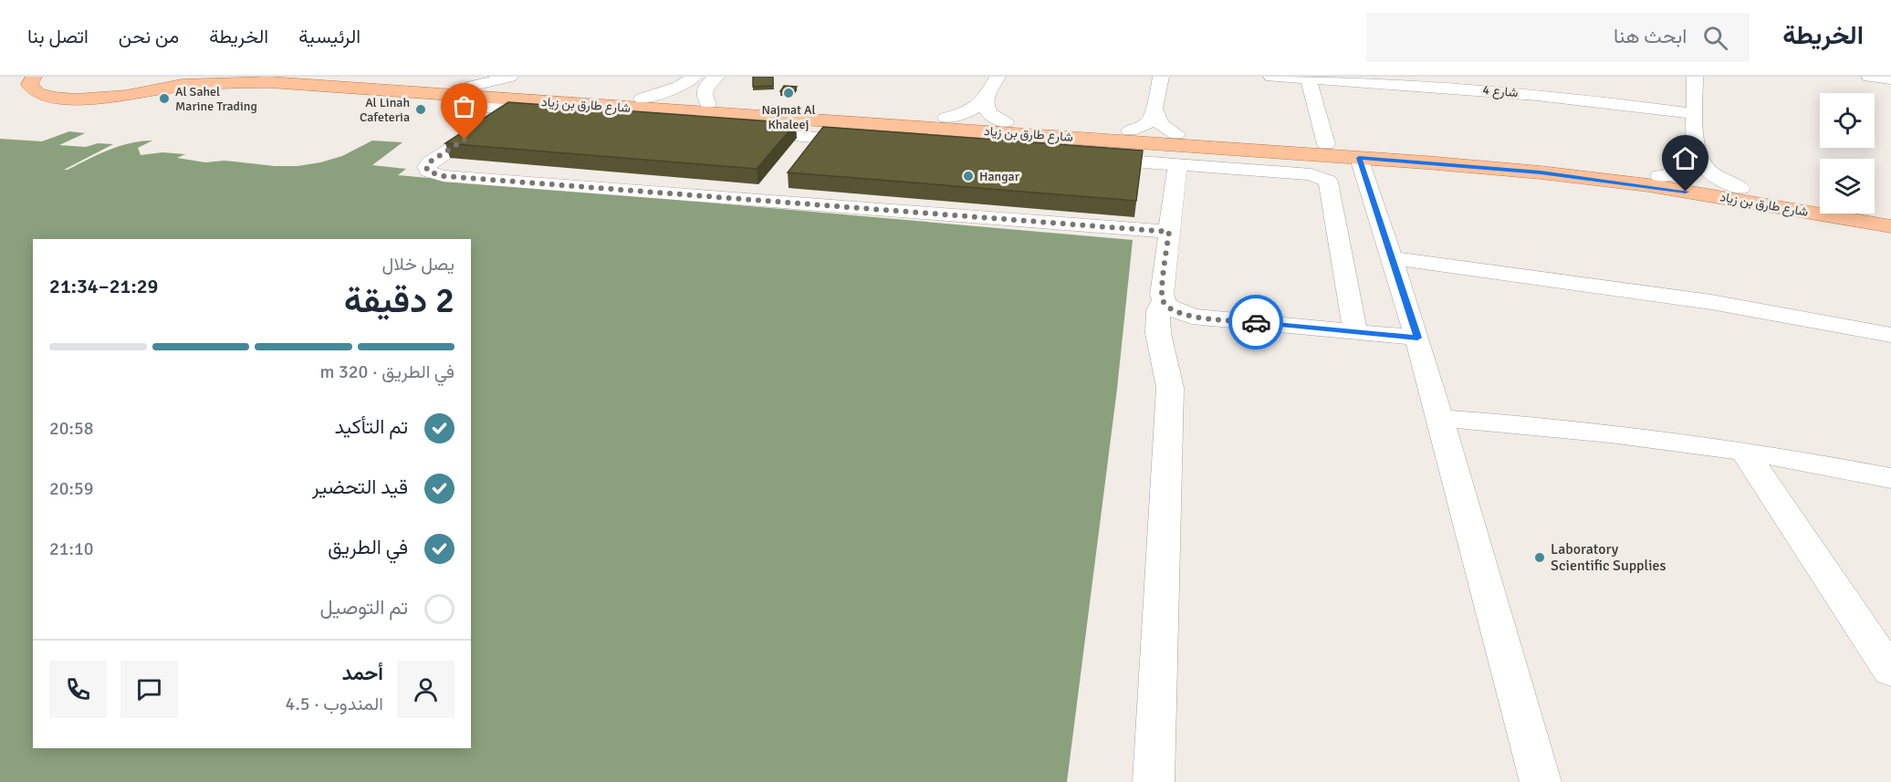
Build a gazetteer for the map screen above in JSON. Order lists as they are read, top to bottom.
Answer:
{
  "streets": {
    "main road": ["شارع طارق بن زياد"],
    "street": ["شارع 4"]
  },
  "places": [
    "Najmat Al Khaleej",
    "Al Sahel Marine Trading",
    "Al Linah Cafeteria",
    "Hangar",
    "Laboratory Scientific Supplies"
  ],
  "page": {
    "header": "الخريطة",
    "search": "ابحث هنا",
    "nav": [
      "الرئيسية",
      "الخريطة",
      "من نحن",
      "اتصل بنا"
    ],
    "heading": ["2 دقيقة", "يصل خلال", "21:29–21:34"],
    "panel": ["أحمد", "المندوب · 4.5"],
    "bar": "في الطريق · 320 m",
    "list": [
      ["تم التأكيد", "20:58"],
      ["قيد التحضير", "20:59"],
      ["في الطريق", "21:10"],
      "تم التوصيل"
    ]
  }
}
